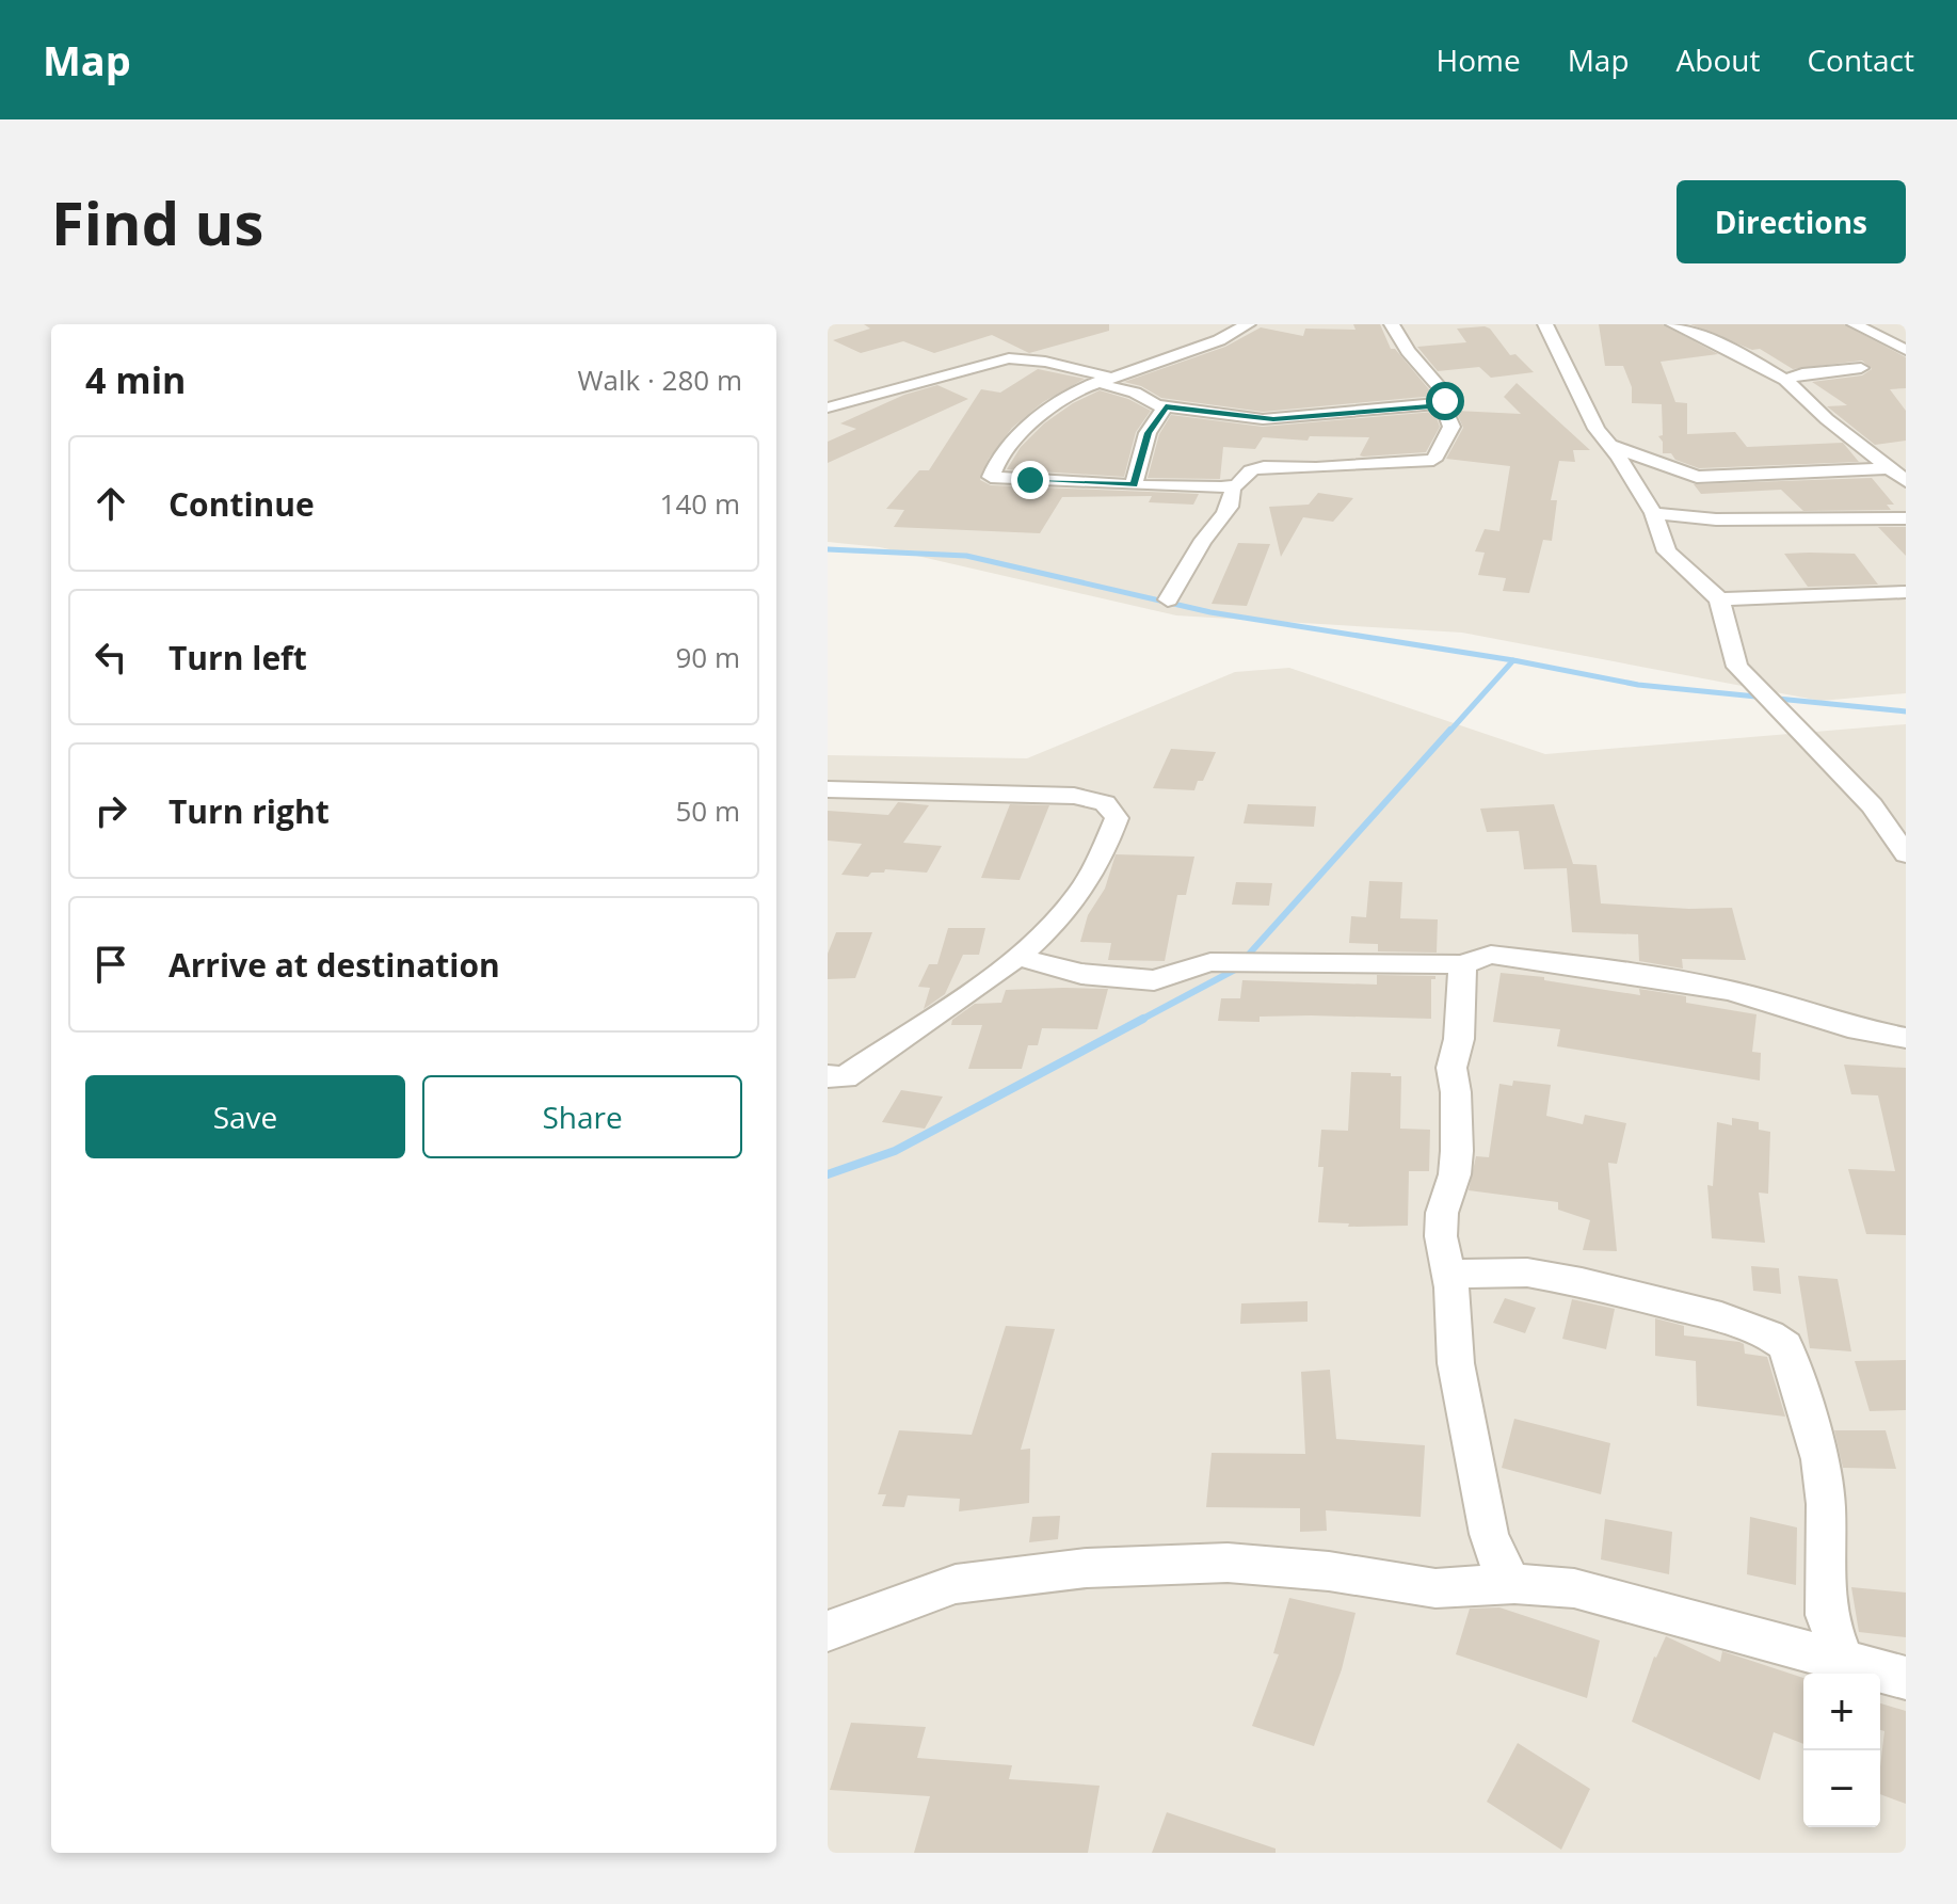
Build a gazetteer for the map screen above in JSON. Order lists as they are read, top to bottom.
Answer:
{
  "page": {
    "header": "Map",
    "nav": [
      "Home",
      "Map",
      "About",
      "Contact"
    ],
    "buttons": [
      "Directions",
      ["Save", "Share"]
    ],
    "title": "Find us",
    "heading": ["4 min", "Walk · 280 m"],
    "list": [
      ["Continue", "140 m"],
      ["Turn left", "90 m"],
      ["Turn right", "50 m"],
      "Arrive at destination"
    ],
    "map_buttons": ["+", "−"]
  }
}
